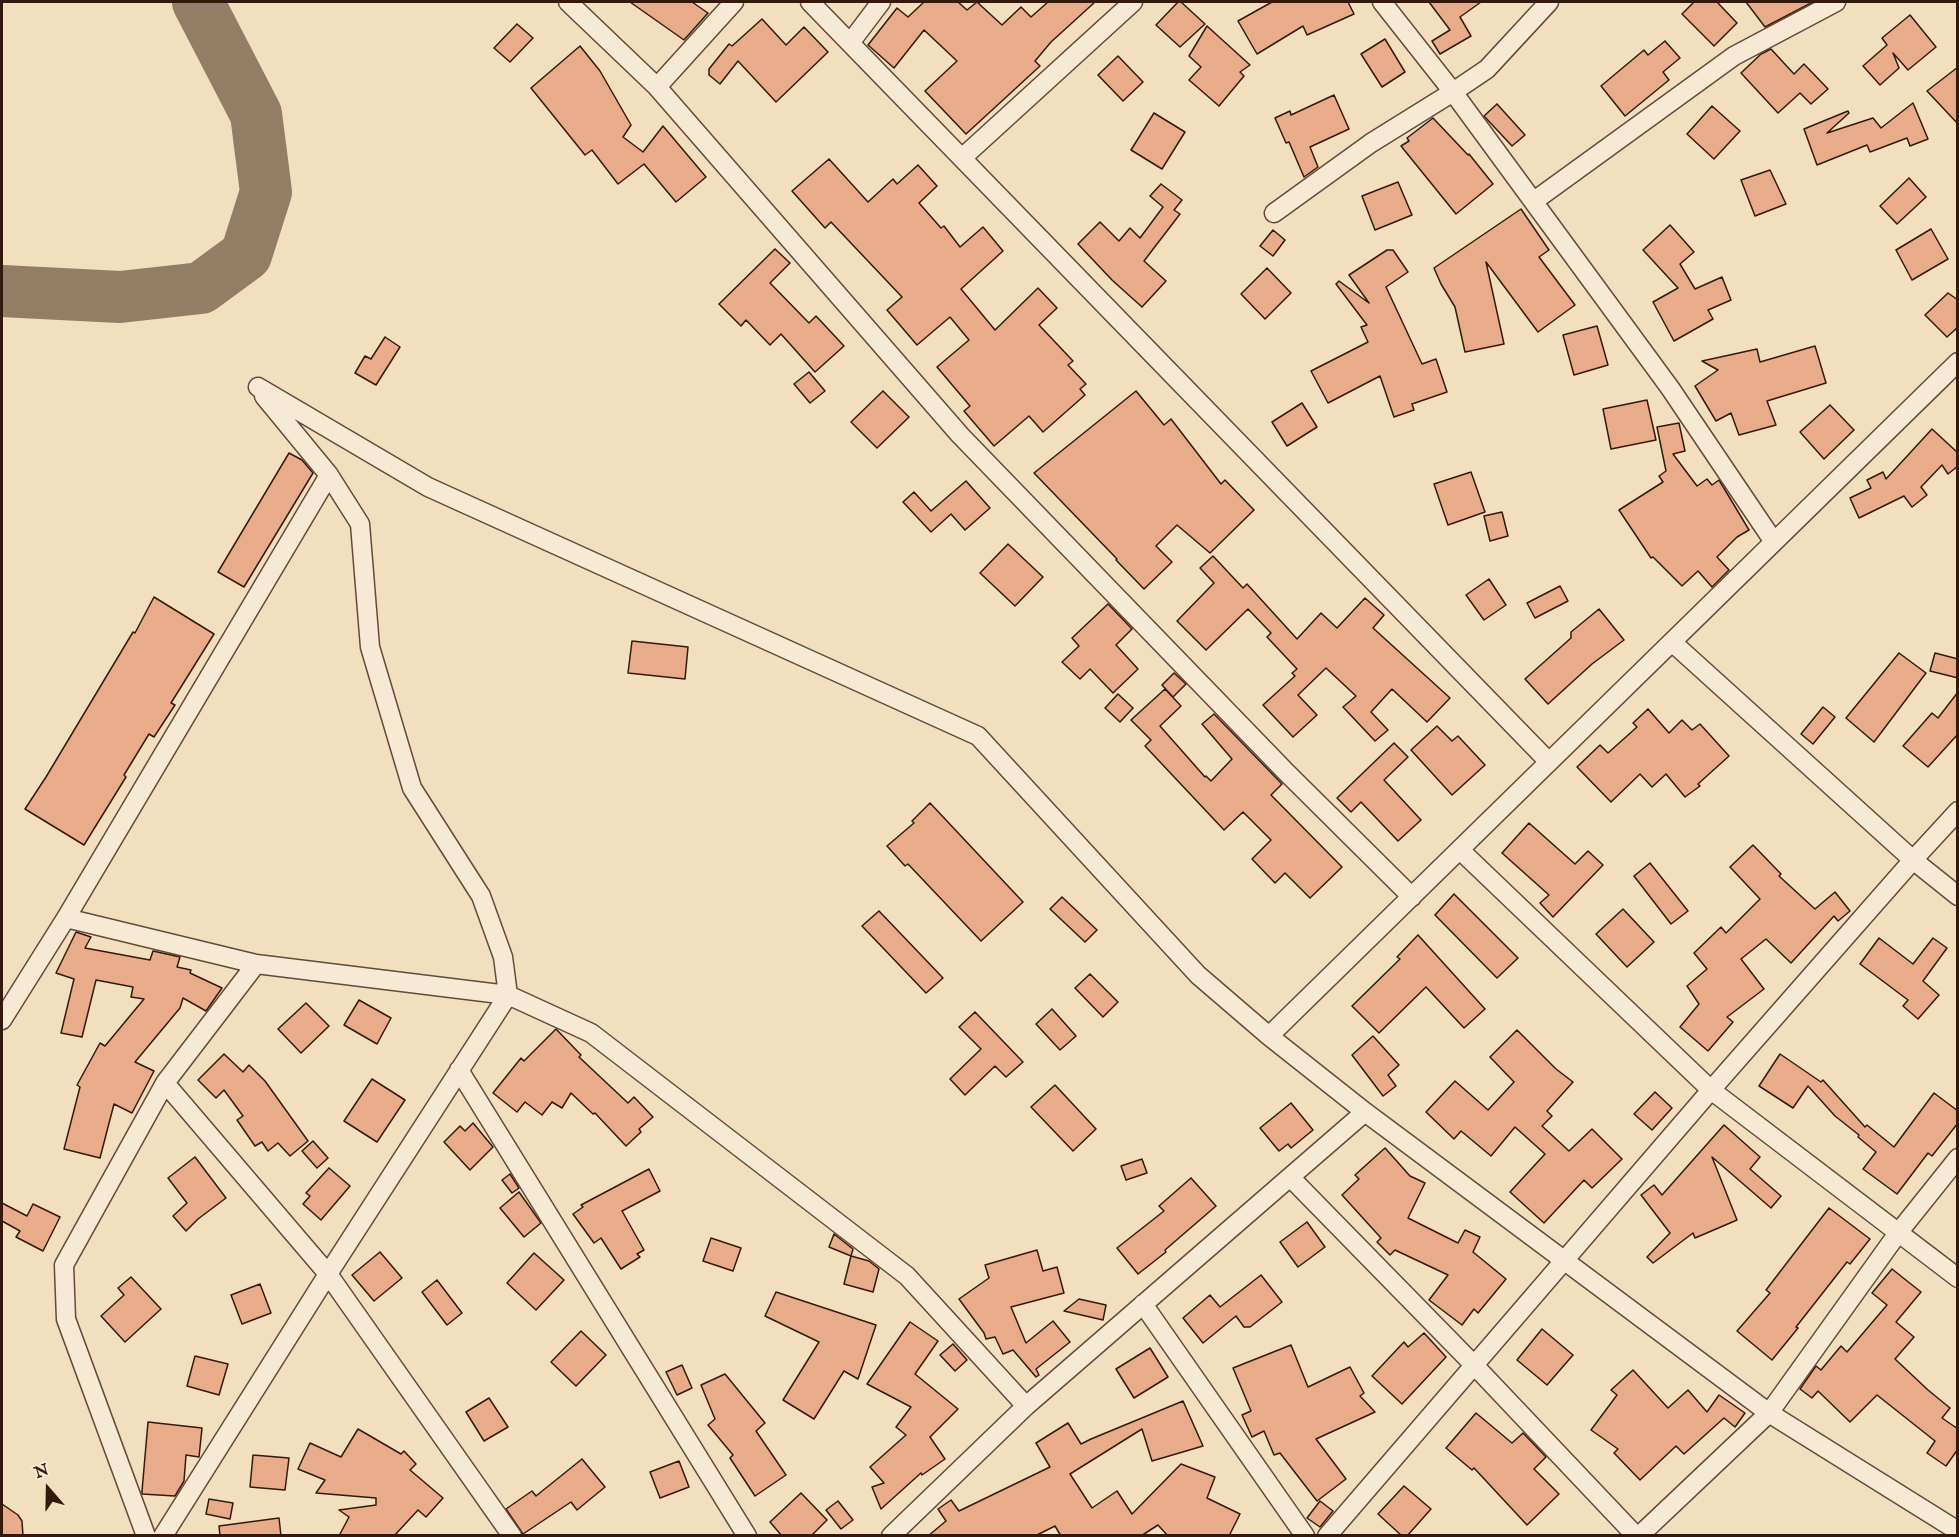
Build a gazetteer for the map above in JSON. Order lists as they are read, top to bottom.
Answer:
{
  "north": "top"
}
